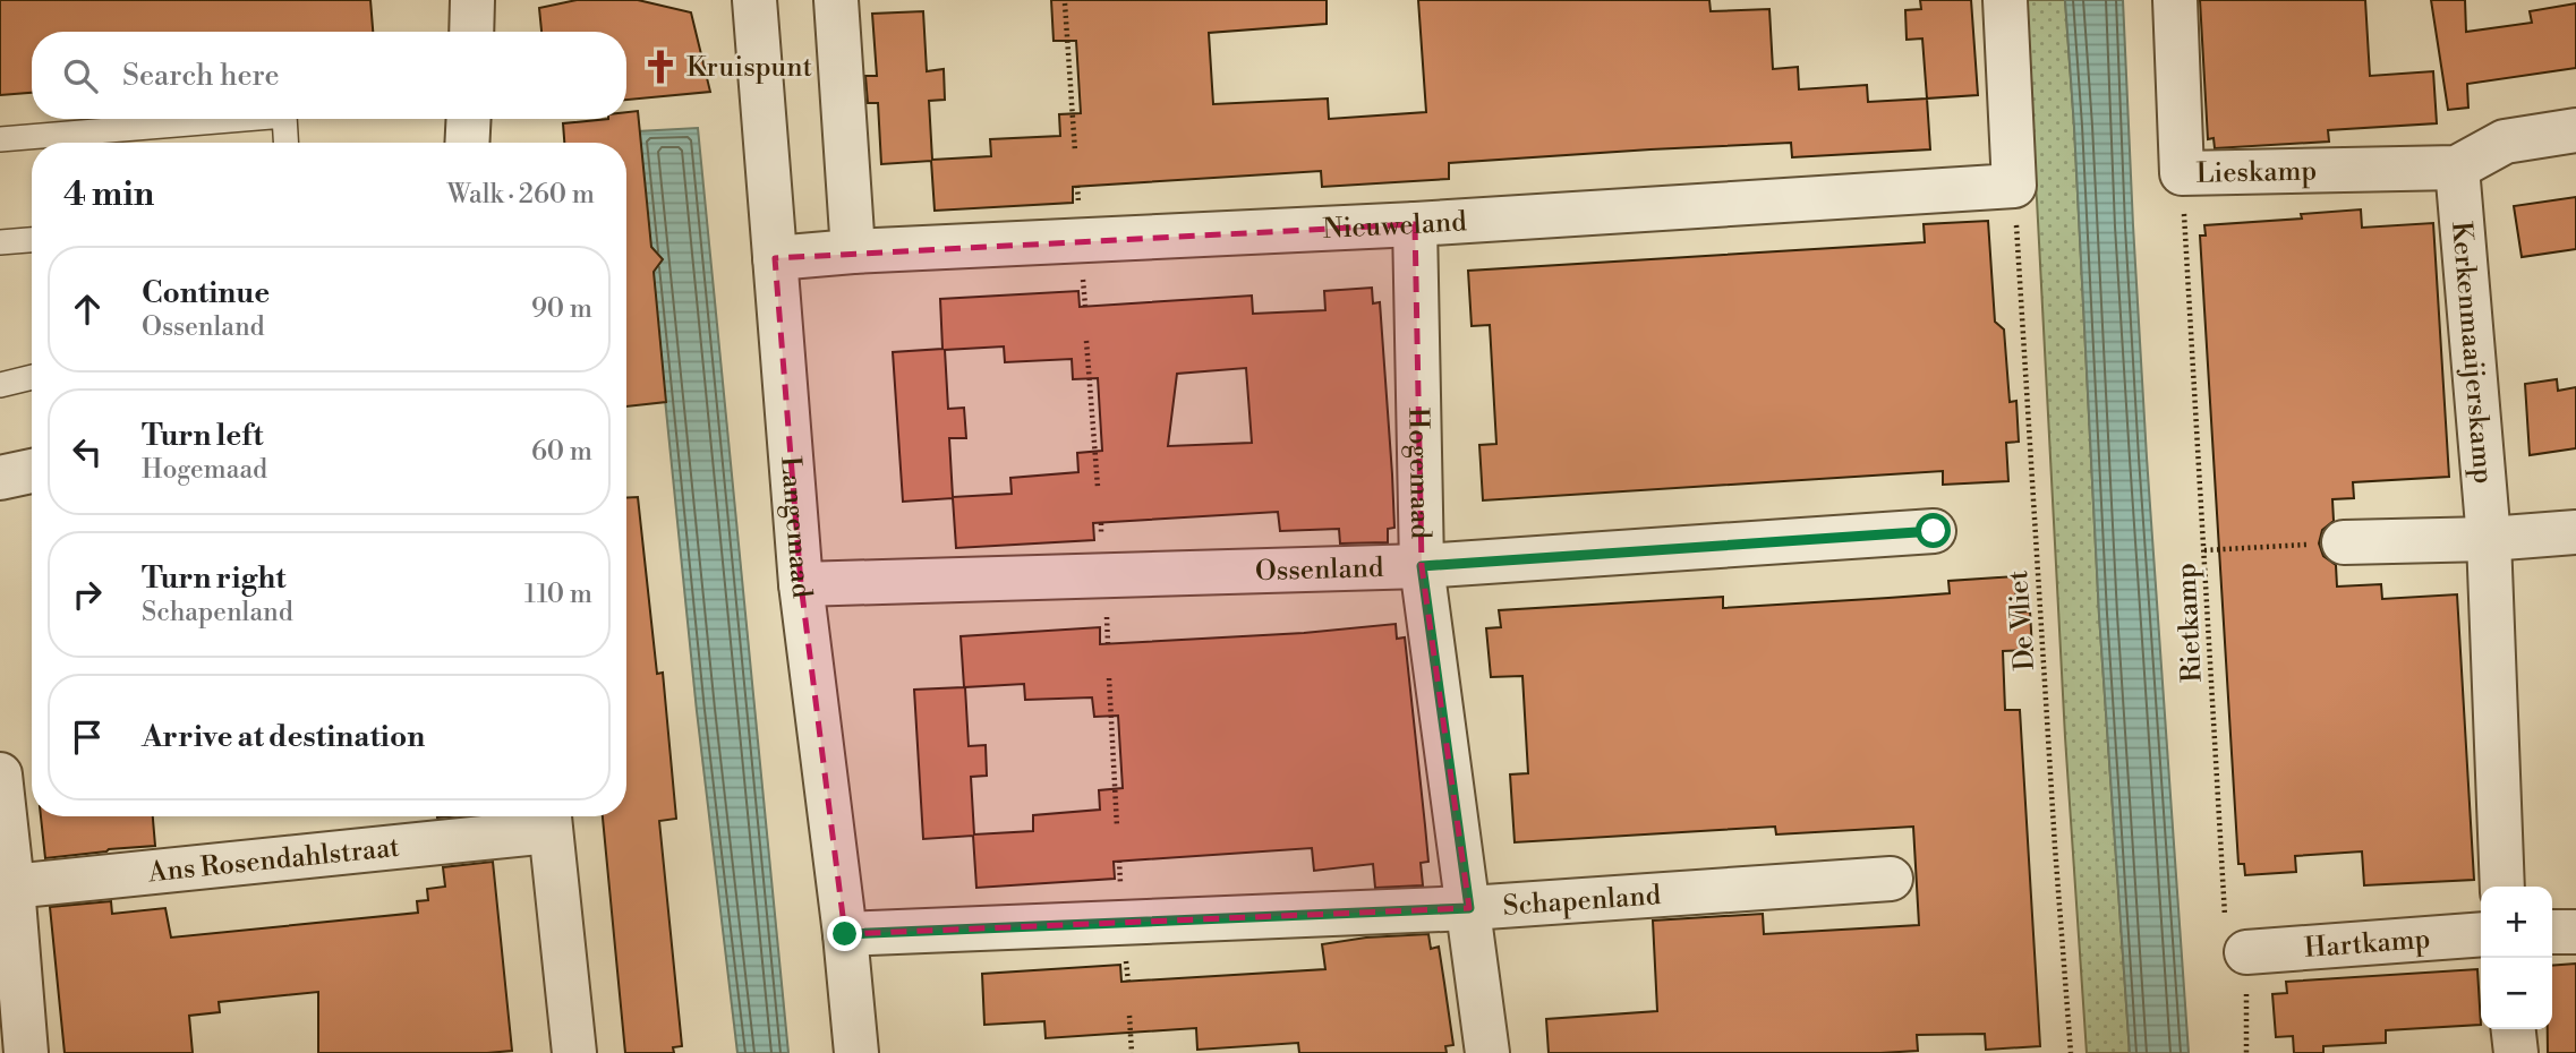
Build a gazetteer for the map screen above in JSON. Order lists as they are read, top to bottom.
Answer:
{
  "streets": {
    "street": [
      "Lieskamp",
      "Nieuweland",
      "Kerkenmaaijerskamp",
      "Hogemaad",
      "Langemaad",
      "Ossenland",
      "Ans Rosendahlstraat",
      "Schapenland",
      "Hartkamp"
    ],
    "path": ["De Vliet", "Rietkamp"]
  },
  "crossings": [
    ["Lieskamp", "Kerkenmaaijerskamp"],
    ["Lieskamp", "Rietkamp"],
    ["Nieuweland", "Hogemaad"],
    ["Nieuweland", "Langemaad"],
    ["Nieuweland", "De Vliet"],
    ["Hogemaad", "Ossenland"],
    ["Hogemaad", "Schapenland"],
    ["Langemaad", "Ossenland"],
    ["Langemaad", "Schapenland"],
    ["Rietkamp", "Hartkamp"]
  ],
  "places": {
    "church": ["Kruispunt"]
  },
  "page": {
    "search": "Search here",
    "heading": ["4 min", "Walk · 260 m"],
    "list": [
      ["Continue", "Ossenland", "90 m"],
      ["Turn left", "Hogemaad", "60 m"],
      ["Turn right", "Schapenland", "110 m"],
      "Arrive at destination"
    ],
    "map_buttons": ["+", "−"]
  }
}
